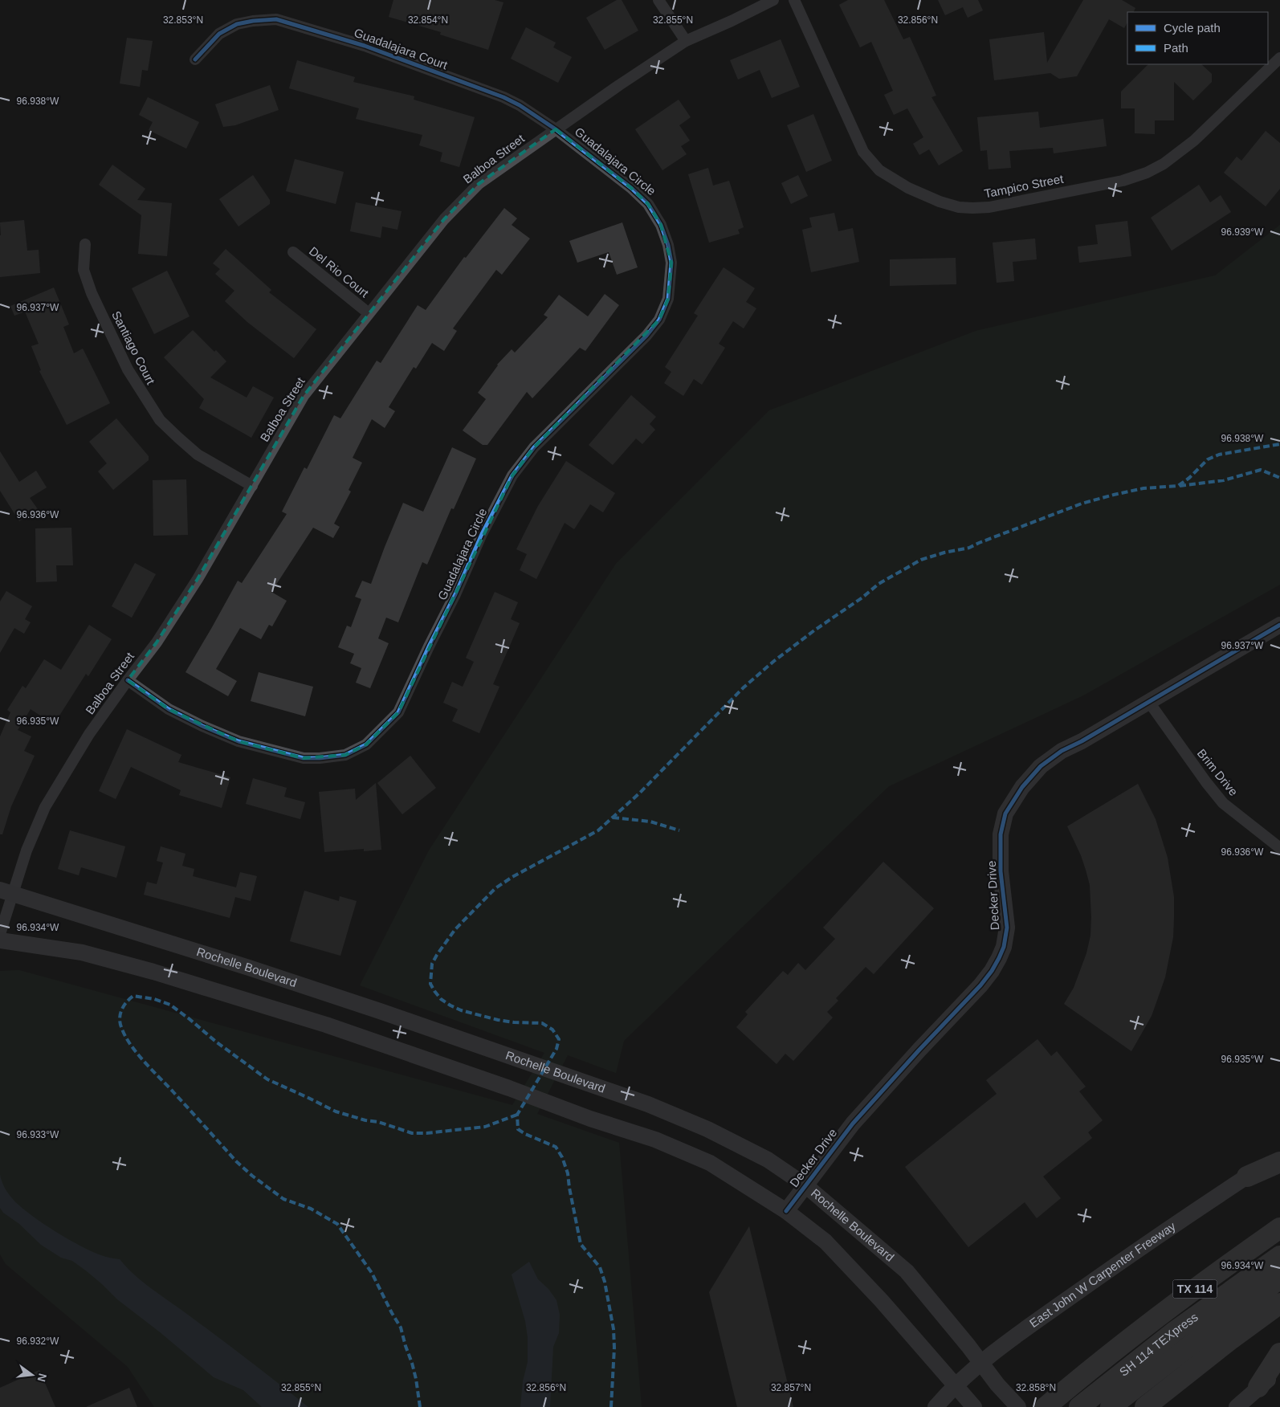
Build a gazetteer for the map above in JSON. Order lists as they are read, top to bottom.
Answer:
{
  "streets": {
    "highway": ["TX 114", "SH 114 TEXpress"],
    "main road": ["Decker Drive", "Rochelle Boulevard", "East John W Carpenter Freeway"],
    "street": [
      "Guadalajara Court",
      "Balboa Street",
      "Guadalajara Circle",
      "Tampico Street",
      "Del Rio Court",
      "Santiago Court",
      "Brim Drive"
    ]
  },
  "crossings": [
    ["Guadalajara Court", "Balboa Street"],
    ["Guadalajara Court", "Guadalajara Circle"],
    ["Balboa Street", "Guadalajara Circle"],
    ["Balboa Street", "Del Rio Court"],
    ["Balboa Street", "Santiago Court"],
    ["Balboa Street", "Rochelle Boulevard"],
    ["Brim Drive", "Decker Drive"],
    ["Decker Drive", "Rochelle Boulevard"],
    ["Rochelle Boulevard", "East John W Carpenter Freeway"]
  ],
  "legend": ["Cycle path", "Path"],
  "north": "right",
  "coordinates": [
    "32.853°N",
    "32.854°N",
    "32.855°N",
    "32.856°N",
    "96.938°W",
    "96.939°W",
    "96.937°W",
    "96.936°W",
    "96.935°W",
    "96.934°W",
    "96.933°W",
    "96.932°W",
    "32.857°N",
    "32.858°N"
  ]
}
